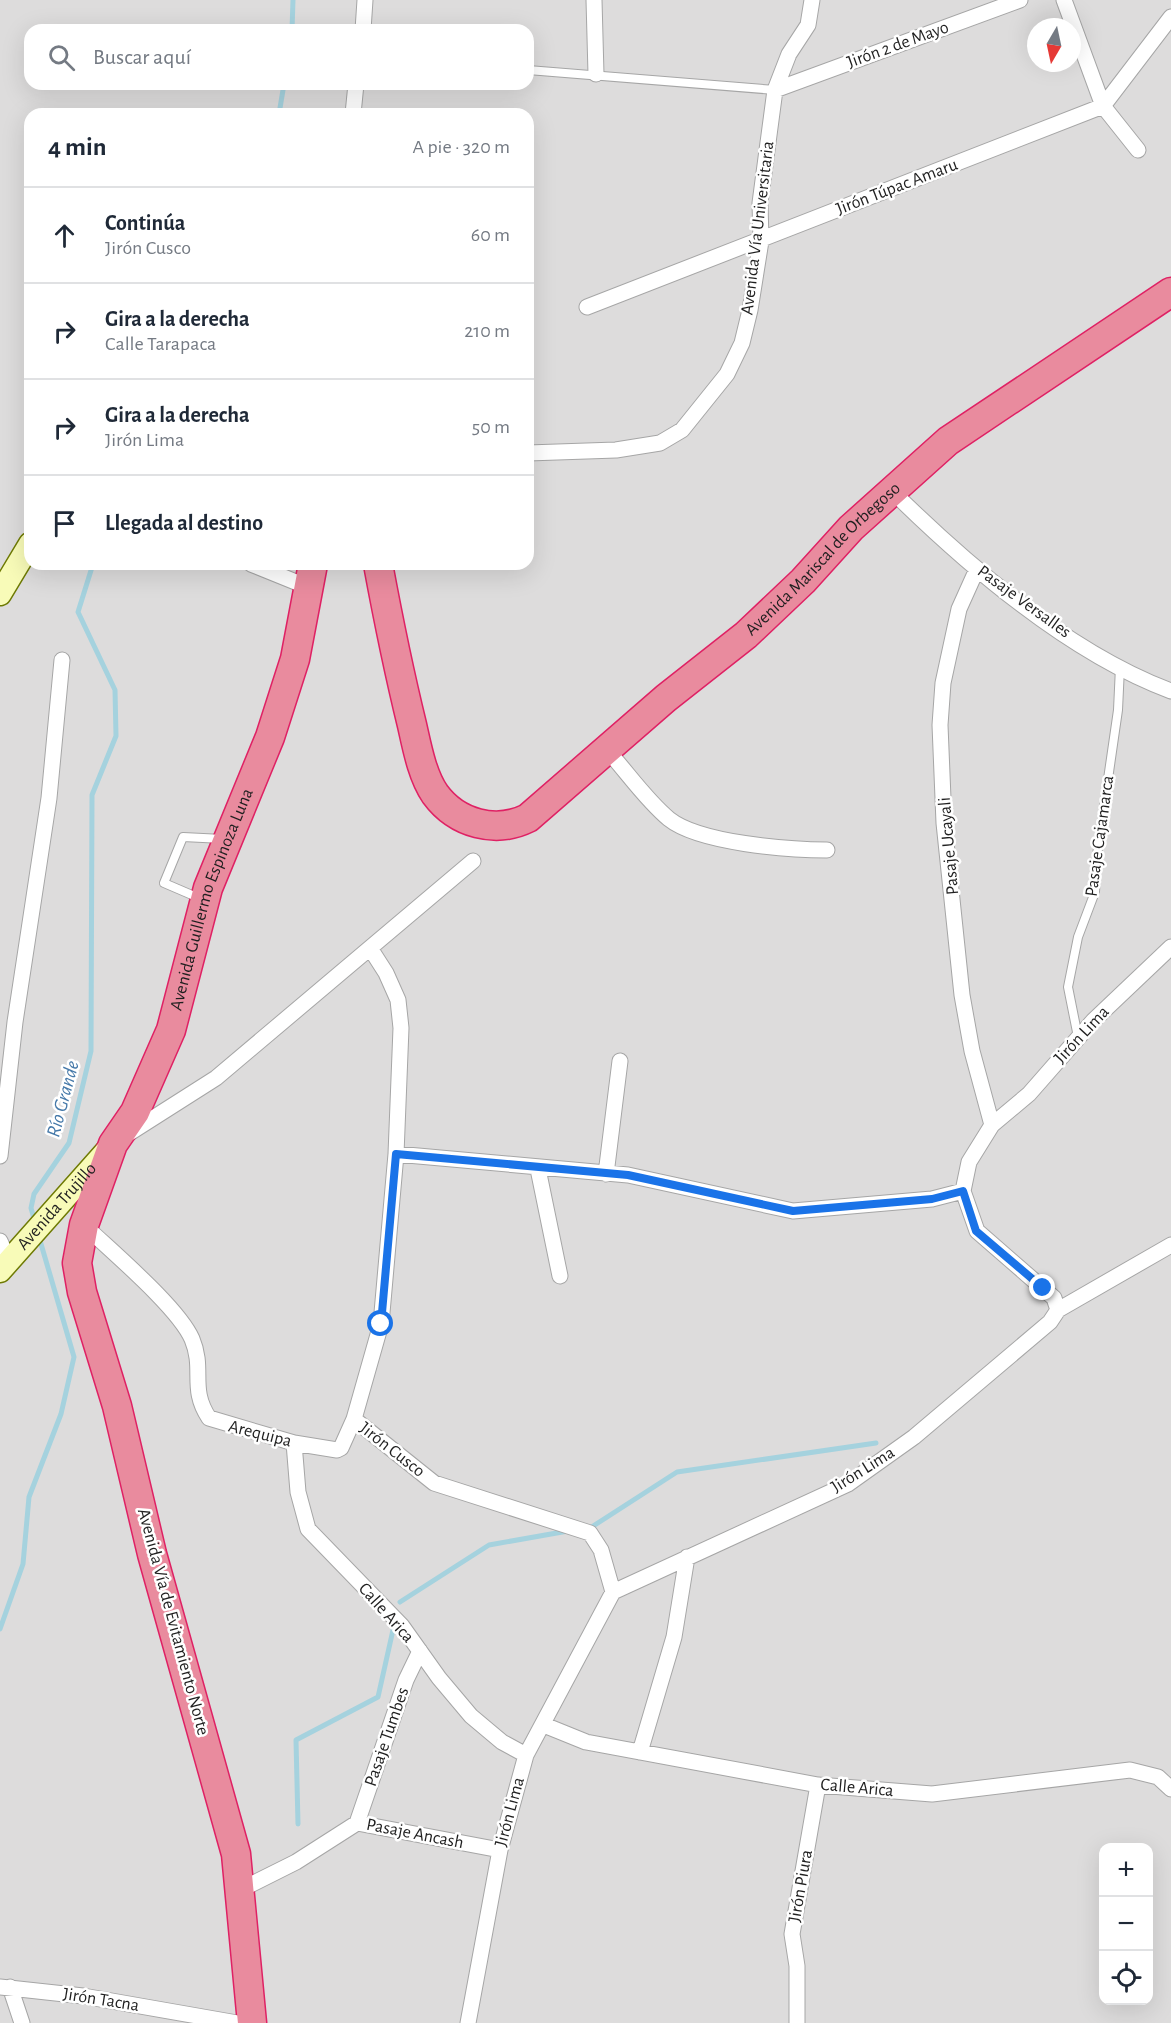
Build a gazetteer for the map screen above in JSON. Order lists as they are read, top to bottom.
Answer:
{
  "streets": {
    "highway": ["Avenida Mariscal de Orbegoso", "Avenida Guillermo Espinoza Luna", "Avenida Vía de Evitamiento Norte"],
    "street": [
      "Jirón 2 de Mayo",
      "Jirón Túpac Amaru",
      "Avenida Vía Universitaria",
      "Pasaje Versalles",
      "Pasaje Ucayali",
      "Jirón Lima",
      "Avenida Trujillo",
      "Arequipa",
      "Jirón Cusco",
      "Calle Arica",
      "Pasaje Tumbes",
      "Pasaje Ancash",
      "Jirón Piura",
      "Jirón Tacna"
    ],
    "lane": ["Pasaje Cajamarca"]
  },
  "crossings": [
    ["Jirón 2 de Mayo", "Avenida Vía Universitaria"],
    ["Jirón Túpac Amaru", "Avenida Vía Universitaria"],
    ["Avenida Mariscal de Orbegoso", "Pasaje Versalles"],
    ["Pasaje Versalles", "Pasaje Cajamarca"],
    ["Pasaje Versalles", "Pasaje Ucayali"],
    ["Pasaje Cajamarca", "Jirón Lima"],
    ["Pasaje Ucayali", "Jirón Lima"],
    ["Avenida Guillermo Espinoza Luna", "Avenida Trujillo"],
    ["Avenida Guillermo Espinoza Luna", "Arequipa"],
    ["Avenida Guillermo Espinoza Luna", "Avenida Vía de Evitamiento Norte"],
    ["Jirón Lima", "Jirón Cusco"],
    ["Jirón Lima", "Calle Arica"],
    ["Jirón Lima", "Pasaje Ancash"],
    ["Arequipa", "Jirón Cusco"],
    ["Arequipa", "Calle Arica"],
    ["Arequipa", "Avenida Vía de Evitamiento Norte"],
    ["Calle Arica", "Pasaje Tumbes"],
    ["Calle Arica", "Jirón Piura"],
    ["Avenida Vía de Evitamiento Norte", "Pasaje Ancash"],
    ["Pasaje Tumbes", "Pasaje Ancash"]
  ],
  "water": ["Río Grande"],
  "north": "bottom",
  "page": {
    "search": "Buscar aquí",
    "heading": ["4 min", "A pie · 320 m"],
    "list": [
      ["Continúa", "Jirón Cusco", "60 m"],
      ["Gira a la derecha", "Calle Tarapaca", "210 m"],
      ["Gira a la derecha", "Jirón Lima", "50 m"],
      "Llegada al destino"
    ],
    "map_buttons": ["+", "−"]
  }
}
